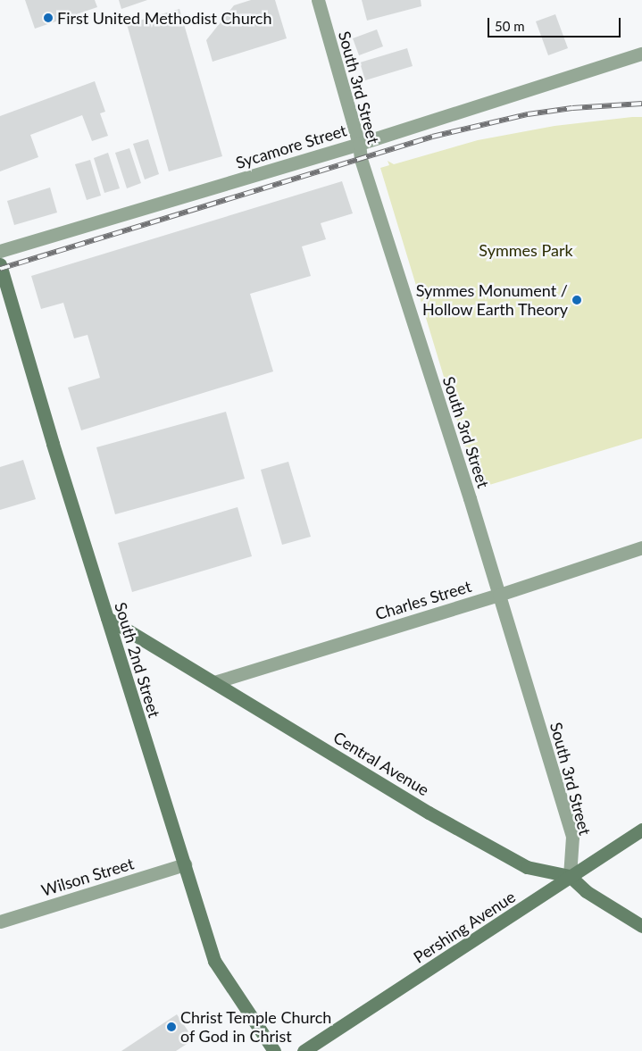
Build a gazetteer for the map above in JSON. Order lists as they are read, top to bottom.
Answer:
{
  "streets": {
    "street": [
      "South 3rd Street",
      "Sycamore Street",
      "Charles Street",
      "South 2nd Street",
      "Central Avenue",
      "Wilson Street",
      "Pershing Avenue"
    ]
  },
  "crossings": [
    ["South 3rd Street", "Sycamore Street"],
    ["South 3rd Street", "Charles Street"],
    ["South 3rd Street", "Central Avenue"],
    ["South 3rd Street", "Pershing Avenue"],
    ["Charles Street", "Central Avenue"],
    ["South 2nd Street", "Central Avenue"],
    ["South 2nd Street", "Wilson Street"],
    ["Central Avenue", "Pershing Avenue"]
  ],
  "parks": ["Symmes Park"],
  "places": ["First United Methodist Church", "Symmes Monument / Hollow Earth Theory", "Christ Temple Church of God in Christ"],
  "scale_bar": "50 m"
}
